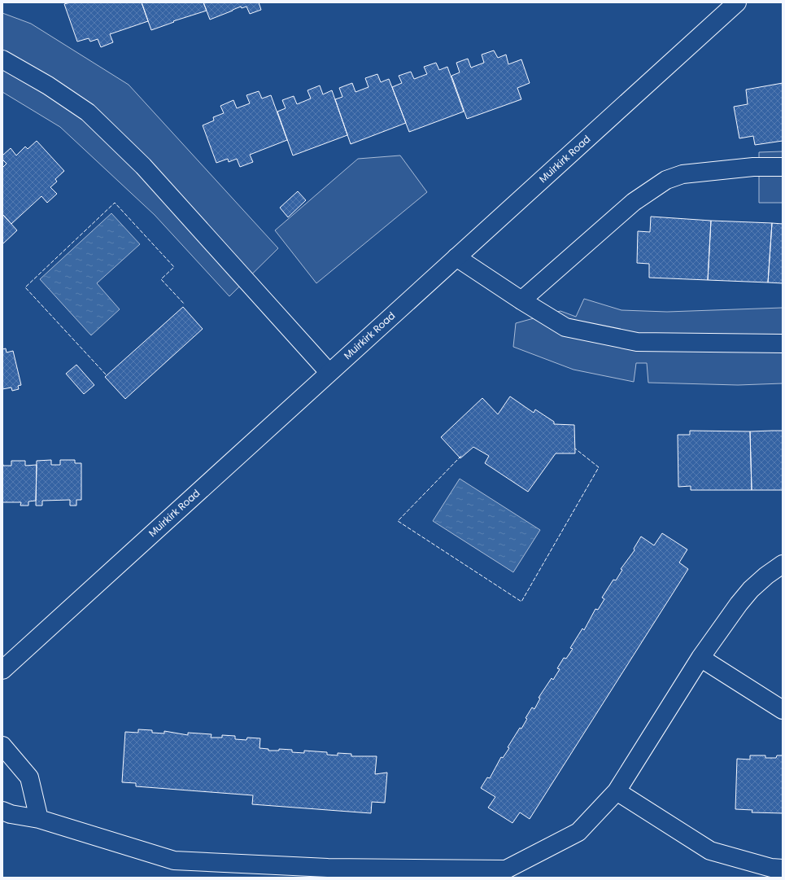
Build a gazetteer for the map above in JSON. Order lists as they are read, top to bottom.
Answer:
{
  "streets": {
    "main road": ["Muirkirk Road"]
  }
}
